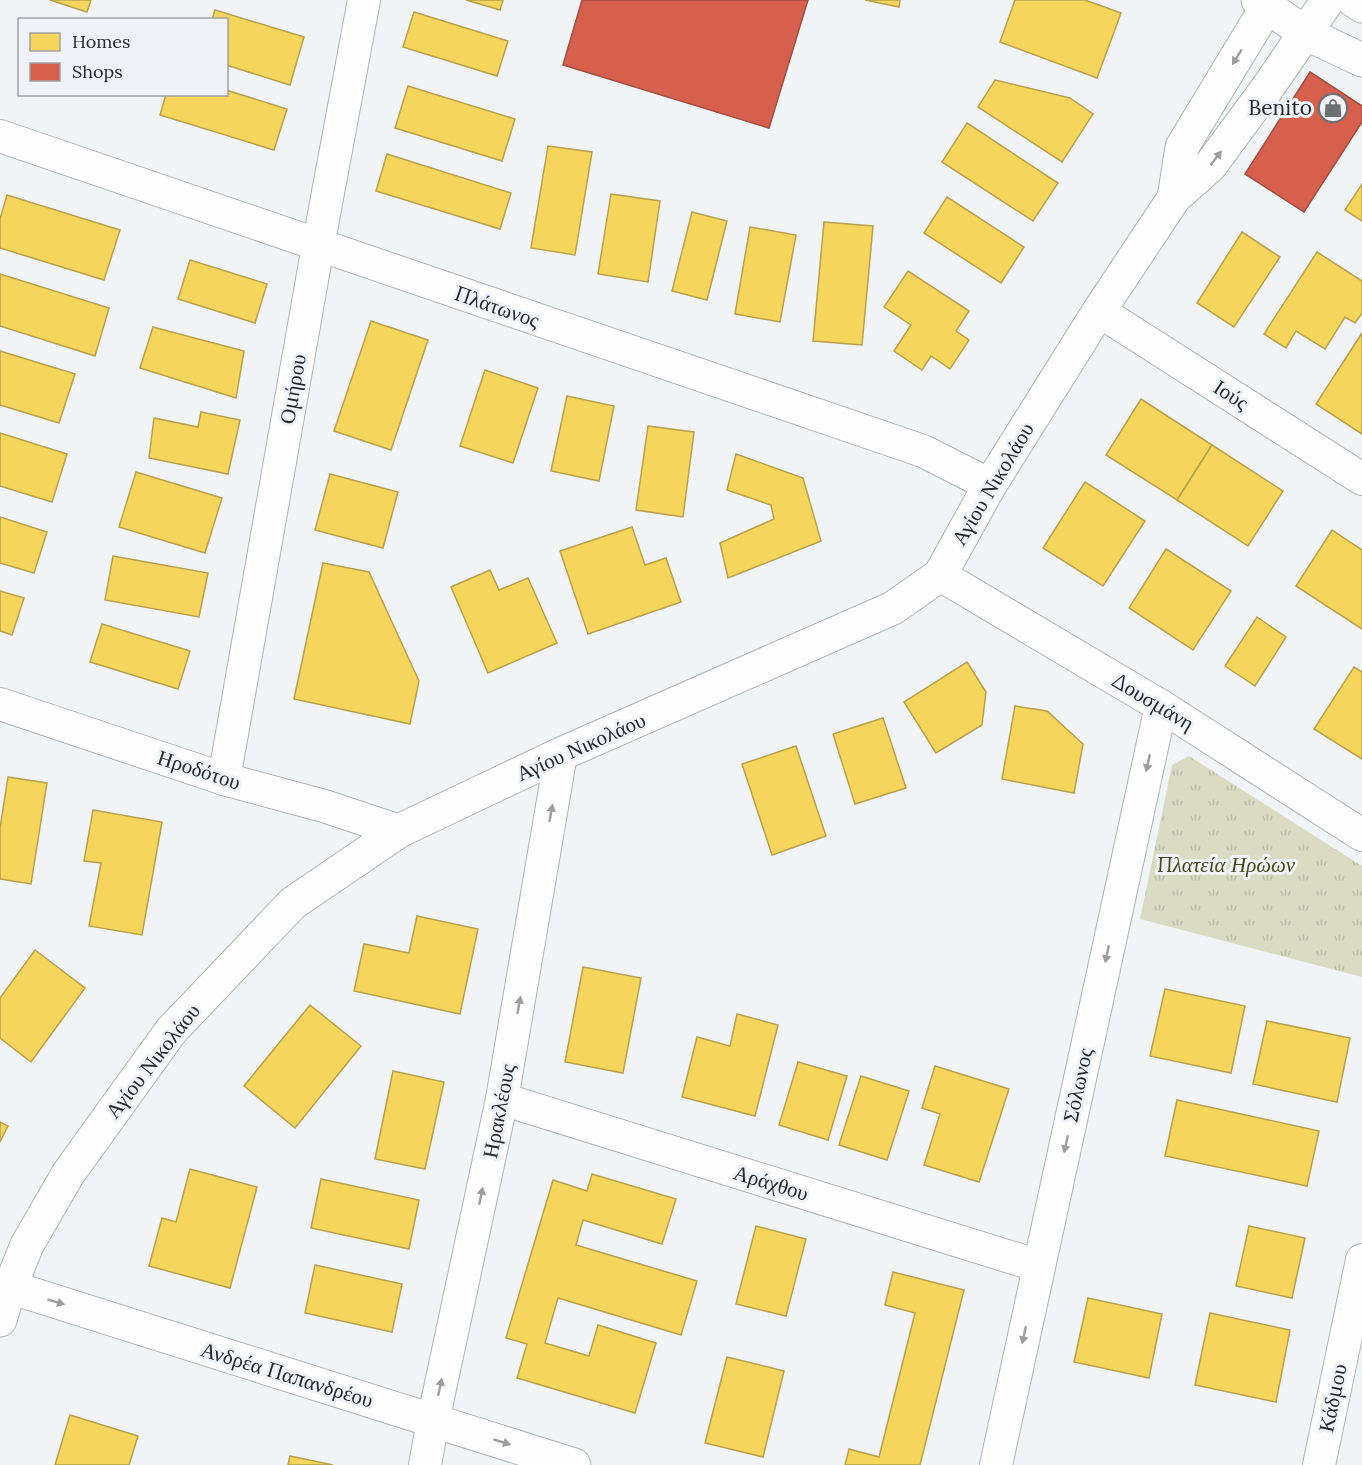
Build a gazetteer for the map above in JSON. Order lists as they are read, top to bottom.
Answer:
{
  "streets": {
    "street": [
      "Πλάτωνος",
      "Ομήρου",
      "Ιούς",
      "Αγίου Νικολάου",
      "Δουσμάνη",
      "Ηροδότου",
      "Σόλωνος",
      "Ηρακλέους",
      "Αράχθου",
      "Ανδρέα Παπανδρέου",
      "Κάδμου"
    ]
  },
  "crossings": [
    ["Πλάτωνος", "Ομήρου"],
    ["Πλάτωνος", "Αγίου Νικολάου"],
    ["Ομήρου", "Ηροδότου"],
    ["Ιούς", "Αγίου Νικολάου"],
    ["Αγίου Νικολάου", "Δουσμάνη"],
    ["Αγίου Νικολάου", "Ηροδότου"],
    ["Αγίου Νικολάου", "Ηρακλέους"],
    ["Αγίου Νικολάου", "Ανδρέα Παπανδρέου"],
    ["Δουσμάνη", "Σόλωνος"],
    ["Σόλωνος", "Αράχθου"],
    ["Ηρακλέους", "Αράχθου"],
    ["Ηρακλέους", "Ανδρέα Παπανδρέου"]
  ],
  "one_way": ["Σόλωνος", "Ηρακλέους", "Ανδρέα Παπανδρέου"],
  "parks": ["Πλατεία Ηρώων"],
  "places": {
    "shop": ["Benito"]
  },
  "legend": ["Homes", "Shops"]
}
